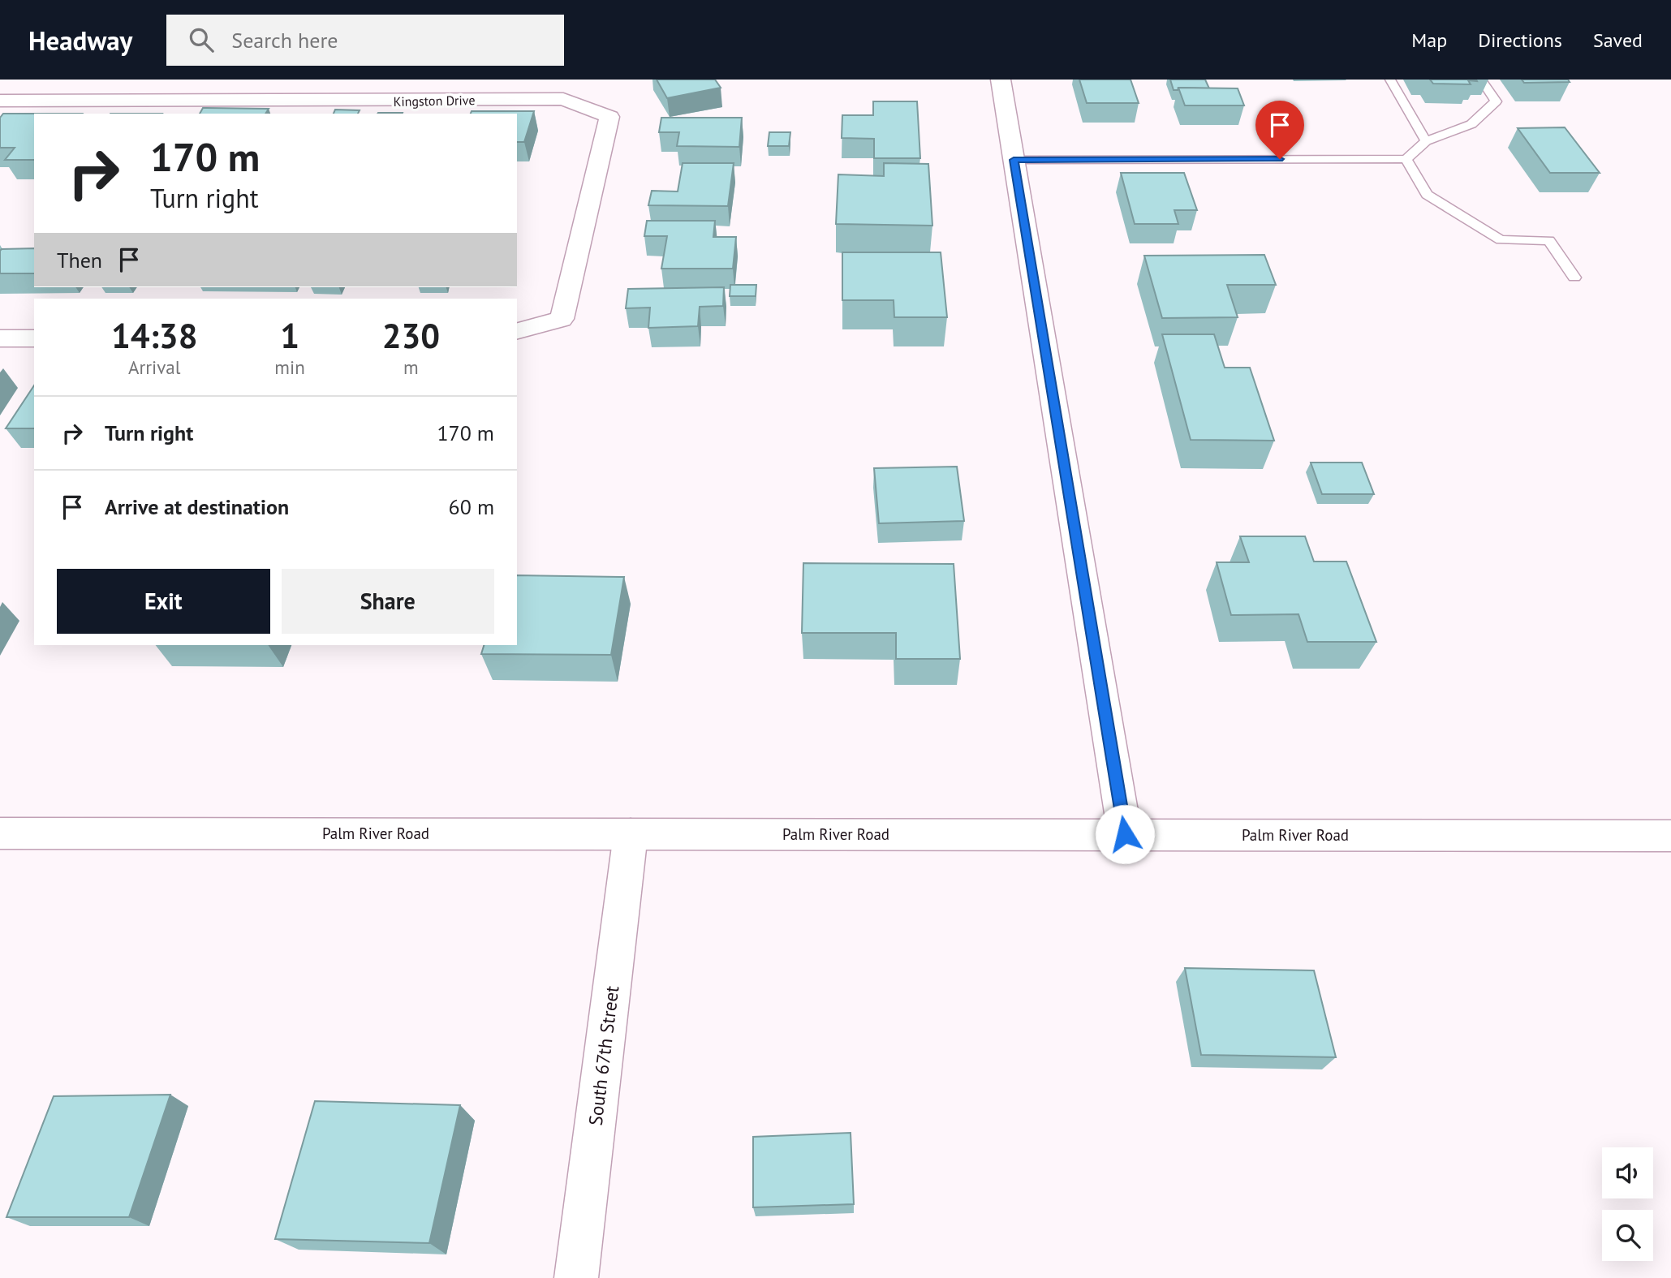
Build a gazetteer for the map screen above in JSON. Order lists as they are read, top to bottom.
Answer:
{
  "streets": {
    "street": ["Kingston Drive", "Palm River Road", "South 67th Street"]
  },
  "crossings": [
    ["Palm River Road", "South 67th Street"]
  ],
  "page": {
    "header": "Headway",
    "search": "Search here",
    "nav": ["Map", "Directions", "Saved"],
    "turn": ["170 m", "Turn right"],
    "then": "Then",
    "eta": [
      "14:38",
      "Arrival",
      "1",
      "min",
      "230",
      "m"
    ],
    "list": [
      {
        "name": "Turn right",
        "value": "170 m"
      },
      {
        "name": "Arrive at destination",
        "value": "60 m"
      }
    ],
    "buttons": ["Exit", "Share"]
  }
}
